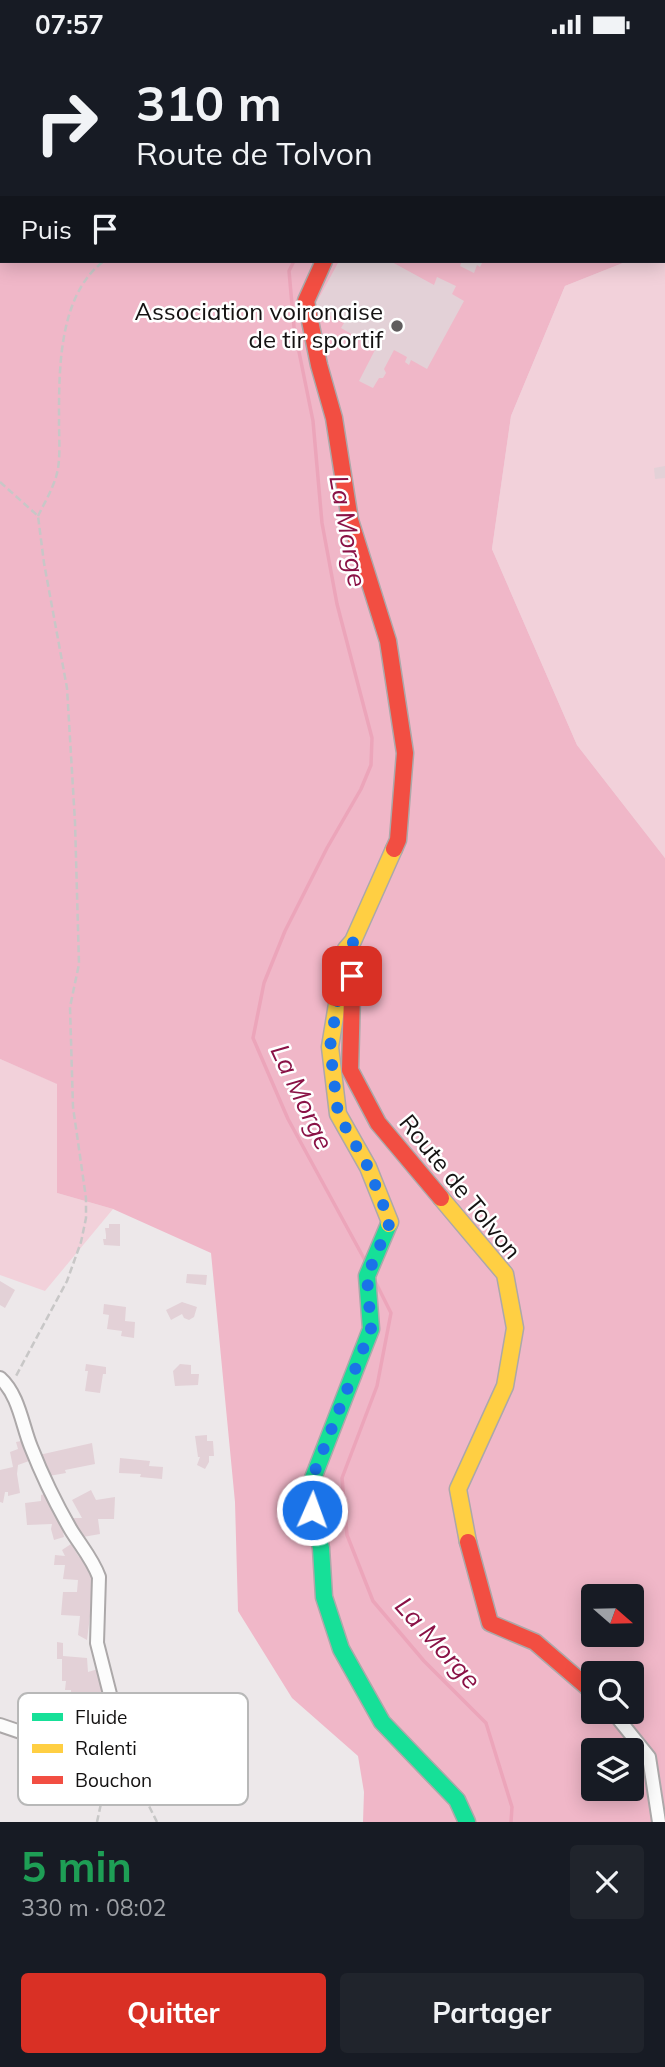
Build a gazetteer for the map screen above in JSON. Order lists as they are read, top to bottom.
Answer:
{
  "streets": {
    "street": ["Route de Tolvon"]
  },
  "water": ["La Morge"],
  "places": ["Association voironaise de tir sportif"],
  "legend": ["Fluide", "Ralenti", "Bouchon"],
  "north": "right",
  "page": {
    "status": "07:57",
    "turn": ["310 m", "Route de Tolvon"],
    "then": "Puis",
    "heading": ["5 min", "330 m · 08:02"],
    "buttons": ["Quitter", "Partager"]
  }
}
